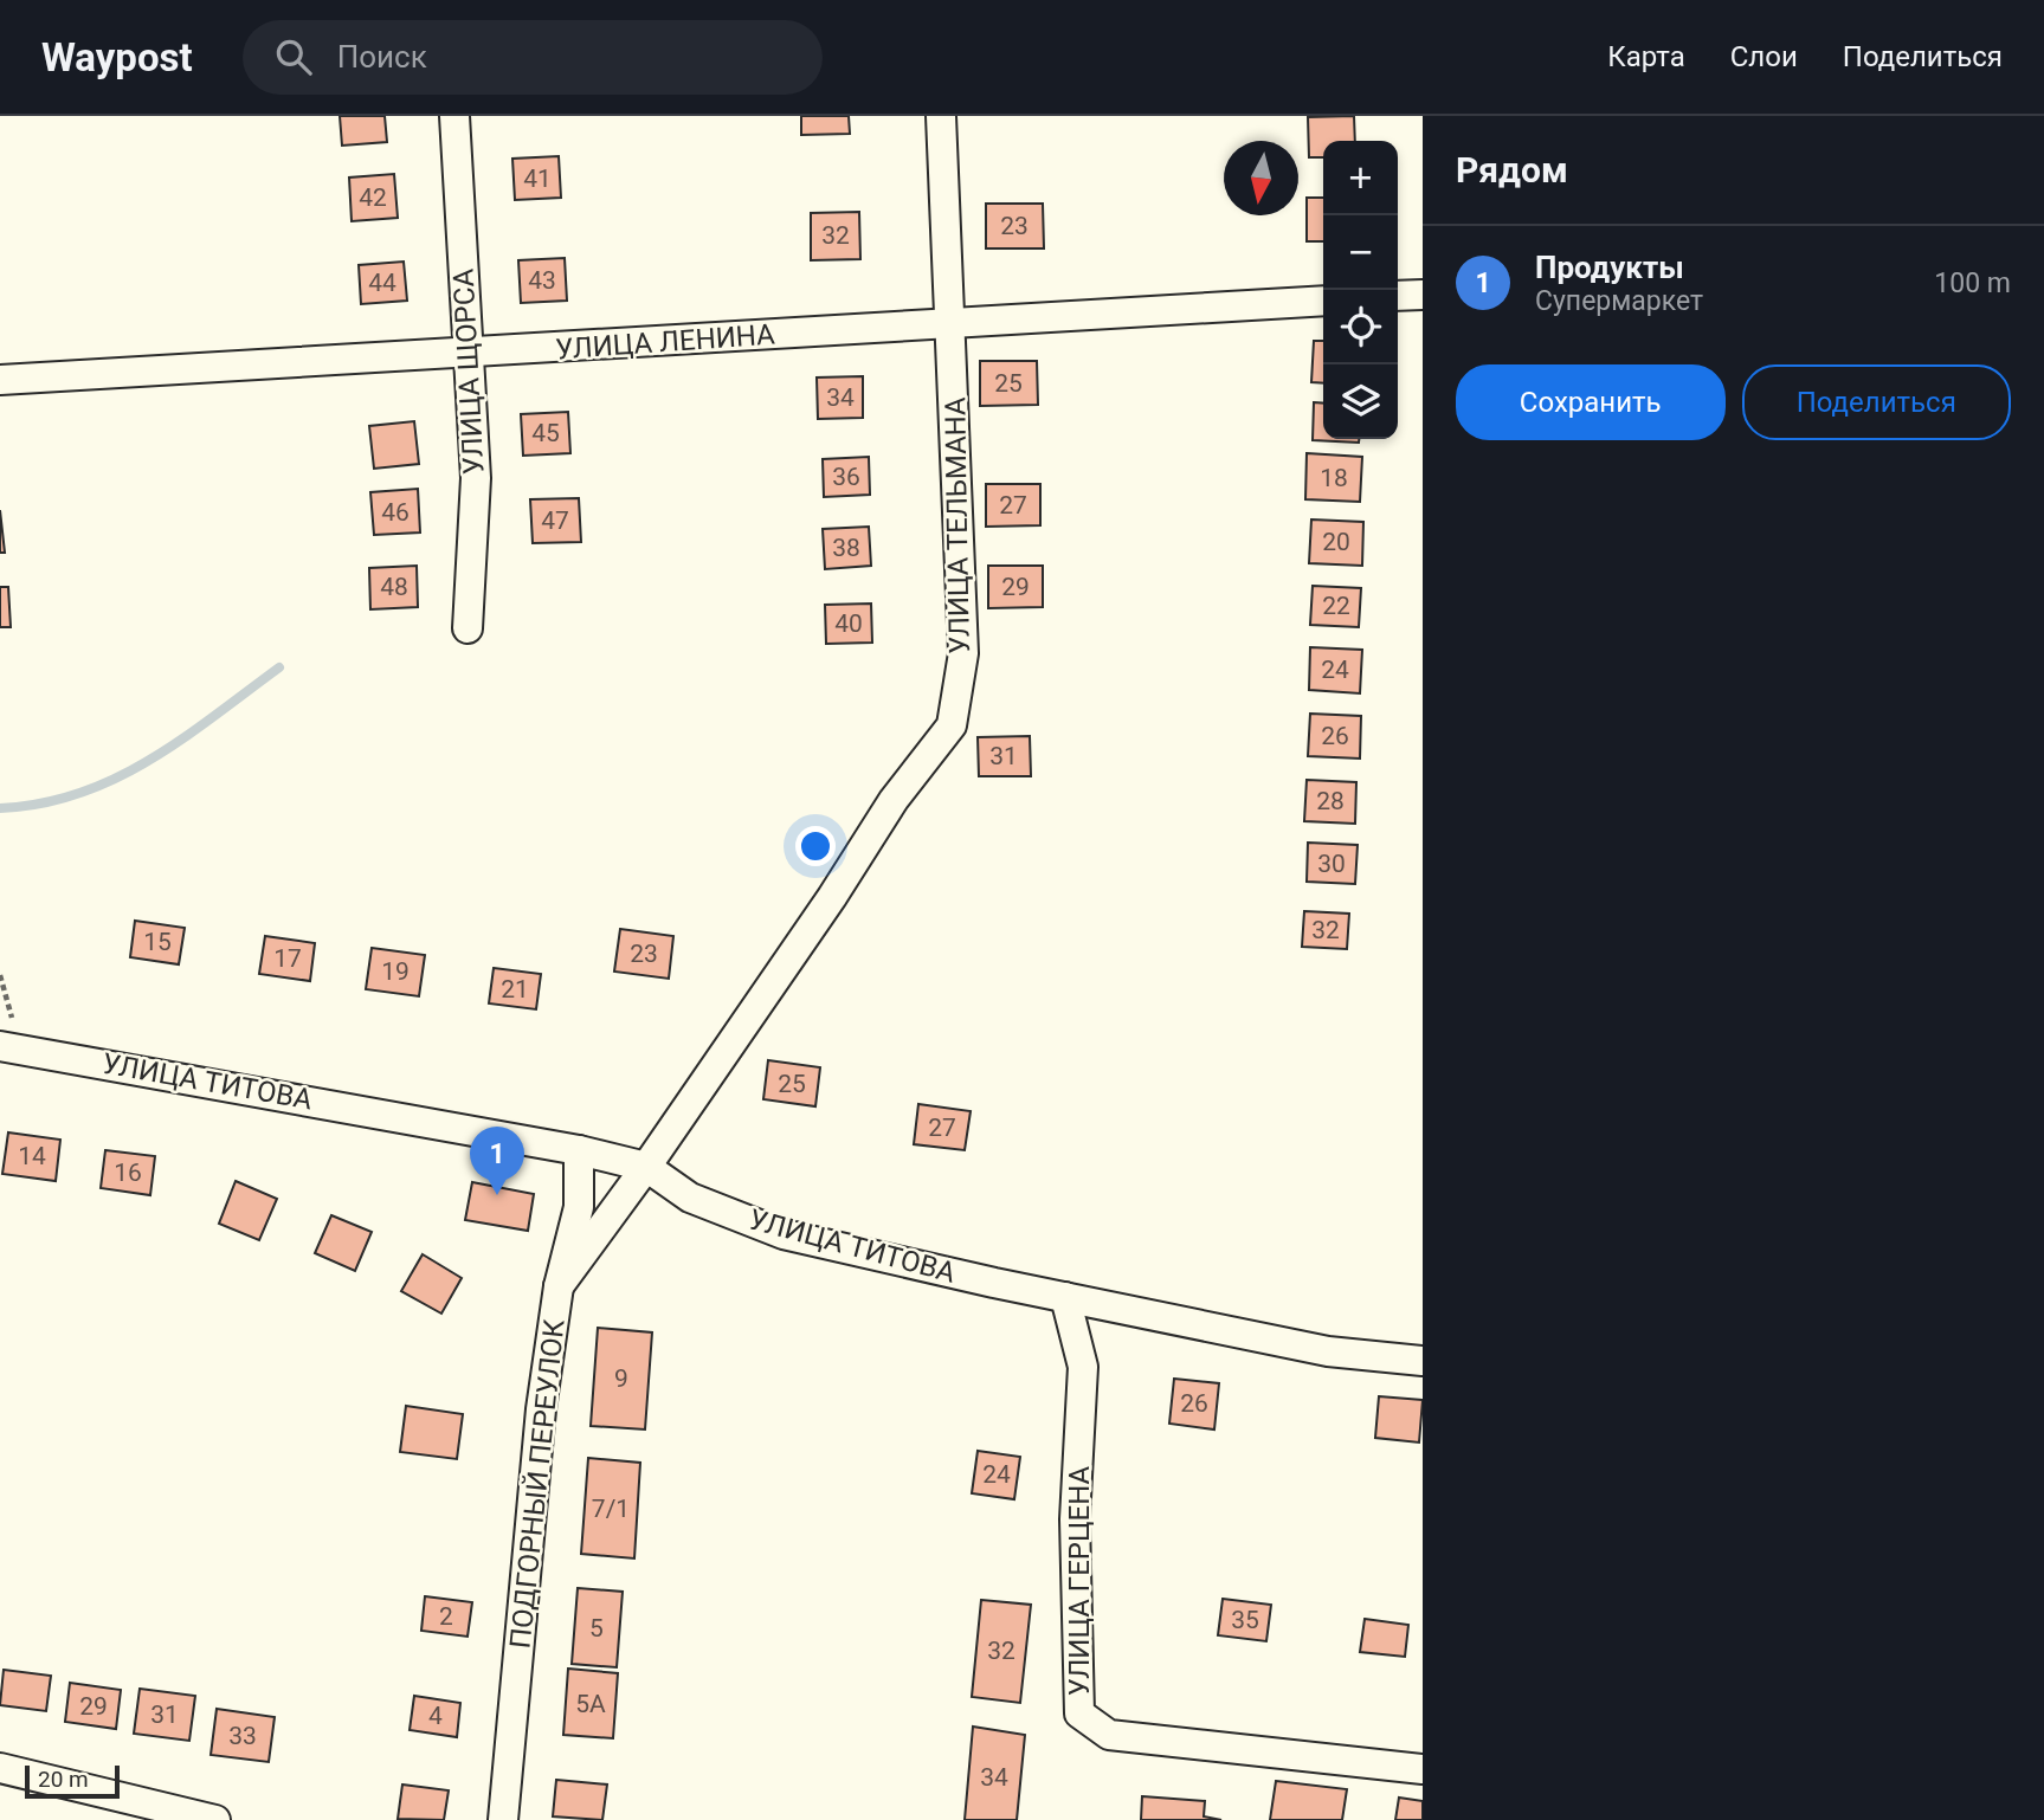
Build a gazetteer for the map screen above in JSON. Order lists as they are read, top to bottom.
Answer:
{
  "streets": {
    "street": [
      "УЛИЦА ЛЕНИНА",
      "УЛИЦА ЩОРСА",
      "УЛИЦА ТЕЛЬМАНА",
      "УЛИЦА ТИТОВА",
      "ПОДГОРНЫЙ ПЕРЕУЛОК",
      "УЛИЦА ГЕРЦЕНА"
    ]
  },
  "crossings": [
    ["УЛИЦА ЛЕНИНА", "УЛИЦА ЩОРСА"],
    ["УЛИЦА ЛЕНИНА", "УЛИЦА ТЕЛЬМАНА"],
    ["УЛИЦА ТЕЛЬМАНА", "УЛИЦА ТИТОВА"],
    ["УЛИЦА ТЕЛЬМАНА", "ПОДГОРНЫЙ ПЕРЕУЛОК"],
    ["УЛИЦА ТИТОВА", "ПОДГОРНЫЙ ПЕРЕУЛОК"],
    ["УЛИЦА ТИТОВА", "УЛИЦА ГЕРЦЕНА"]
  ],
  "house_numbers": [
    "41",
    "42",
    "23",
    "32",
    "43",
    "44",
    "25",
    "34",
    "45",
    "36",
    "18",
    "27",
    "46",
    "47",
    "20",
    "38",
    "48",
    "29",
    "22",
    "40",
    "24",
    "26",
    "31",
    "28",
    "30",
    "32",
    "15",
    "23",
    "17",
    "19",
    "21",
    "25",
    "27",
    "14",
    "16",
    "9",
    "26",
    "24",
    "7/1",
    "2",
    "35",
    "5",
    "32",
    "5А",
    "29",
    "31",
    "4",
    "33",
    "34"
  ],
  "scale_bar": "20 m",
  "north": "bottom",
  "page": {
    "header": "Waypost",
    "search": "Поиск",
    "nav": ["Карта", "Слои", "Поделиться"],
    "heading": "Рядом",
    "map_buttons": ["+", "−"],
    "list": [
      {
        "mark": "1",
        "name": "Продукты",
        "note": "Супермаркет",
        "value": "100 m"
      }
    ],
    "buttons": ["Сохранить", "Поделиться"],
    "pins": "1",
    "scale": "20 m"
  }
}
